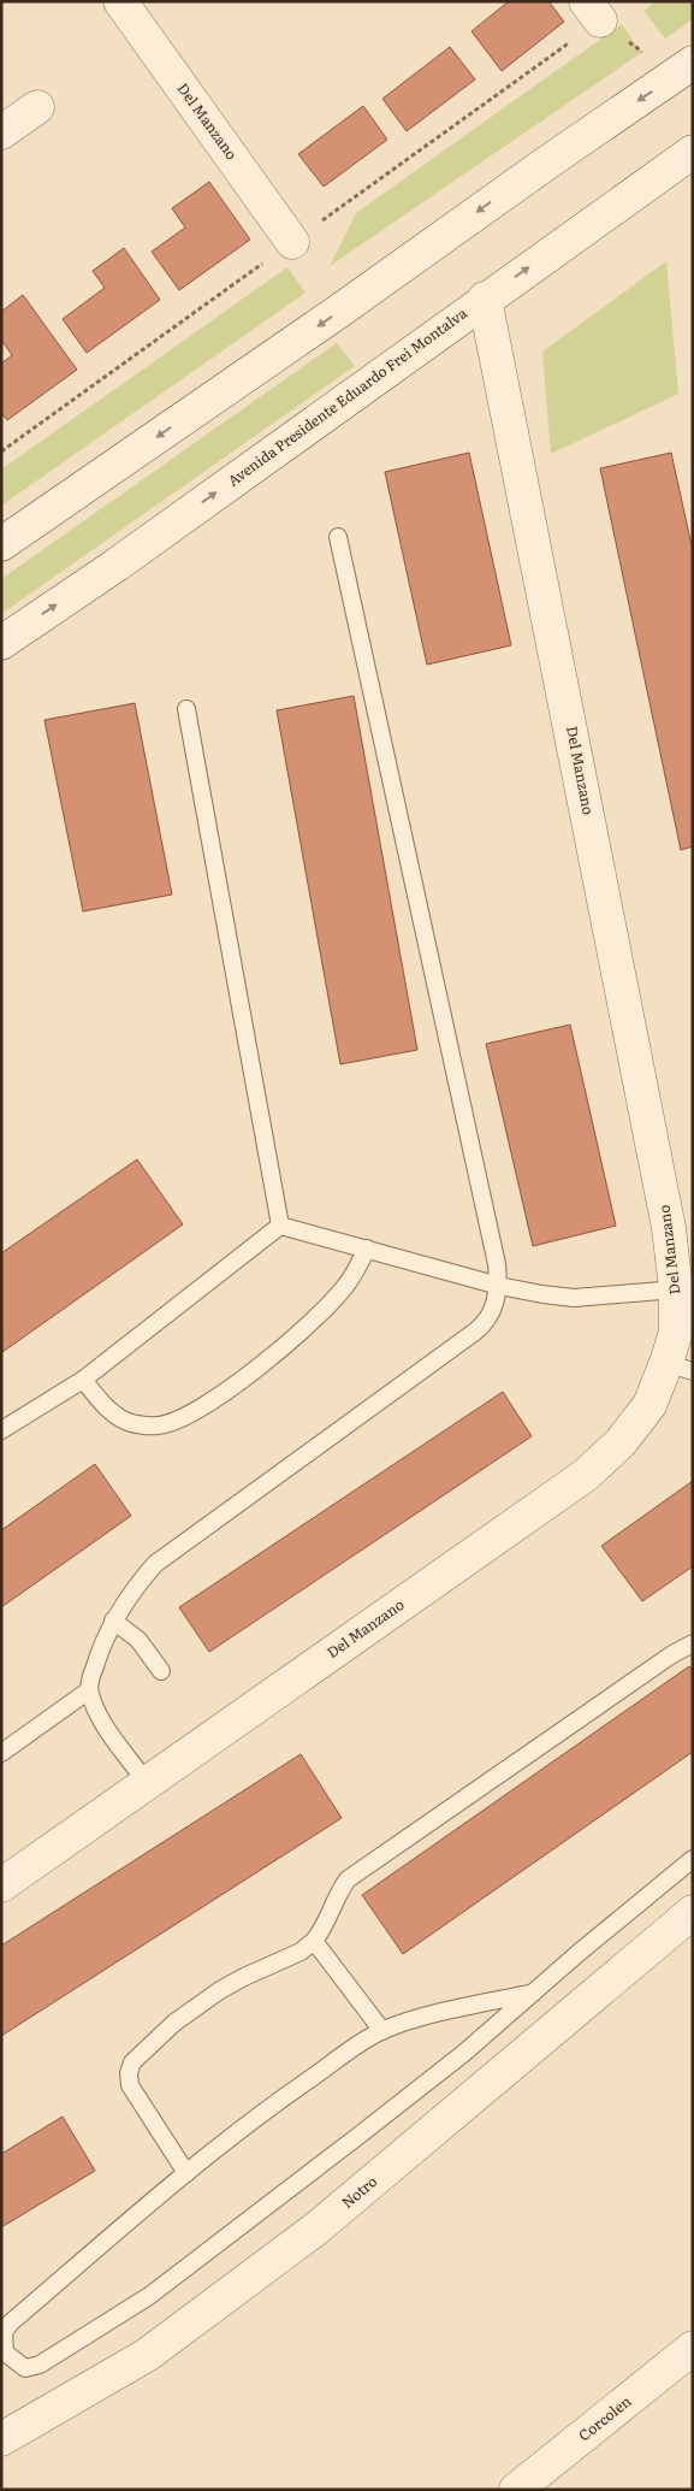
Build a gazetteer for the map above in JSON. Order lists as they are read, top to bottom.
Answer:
{
  "streets": {
    "street": [
      "Del Manzano",
      "Avenida Presidente Eduardo Frei Montalva",
      "Notro",
      "Corcolen"
    ]
  },
  "crossings": [
    ["Del Manzano", "Avenida Presidente Eduardo Frei Montalva"]
  ]
}
